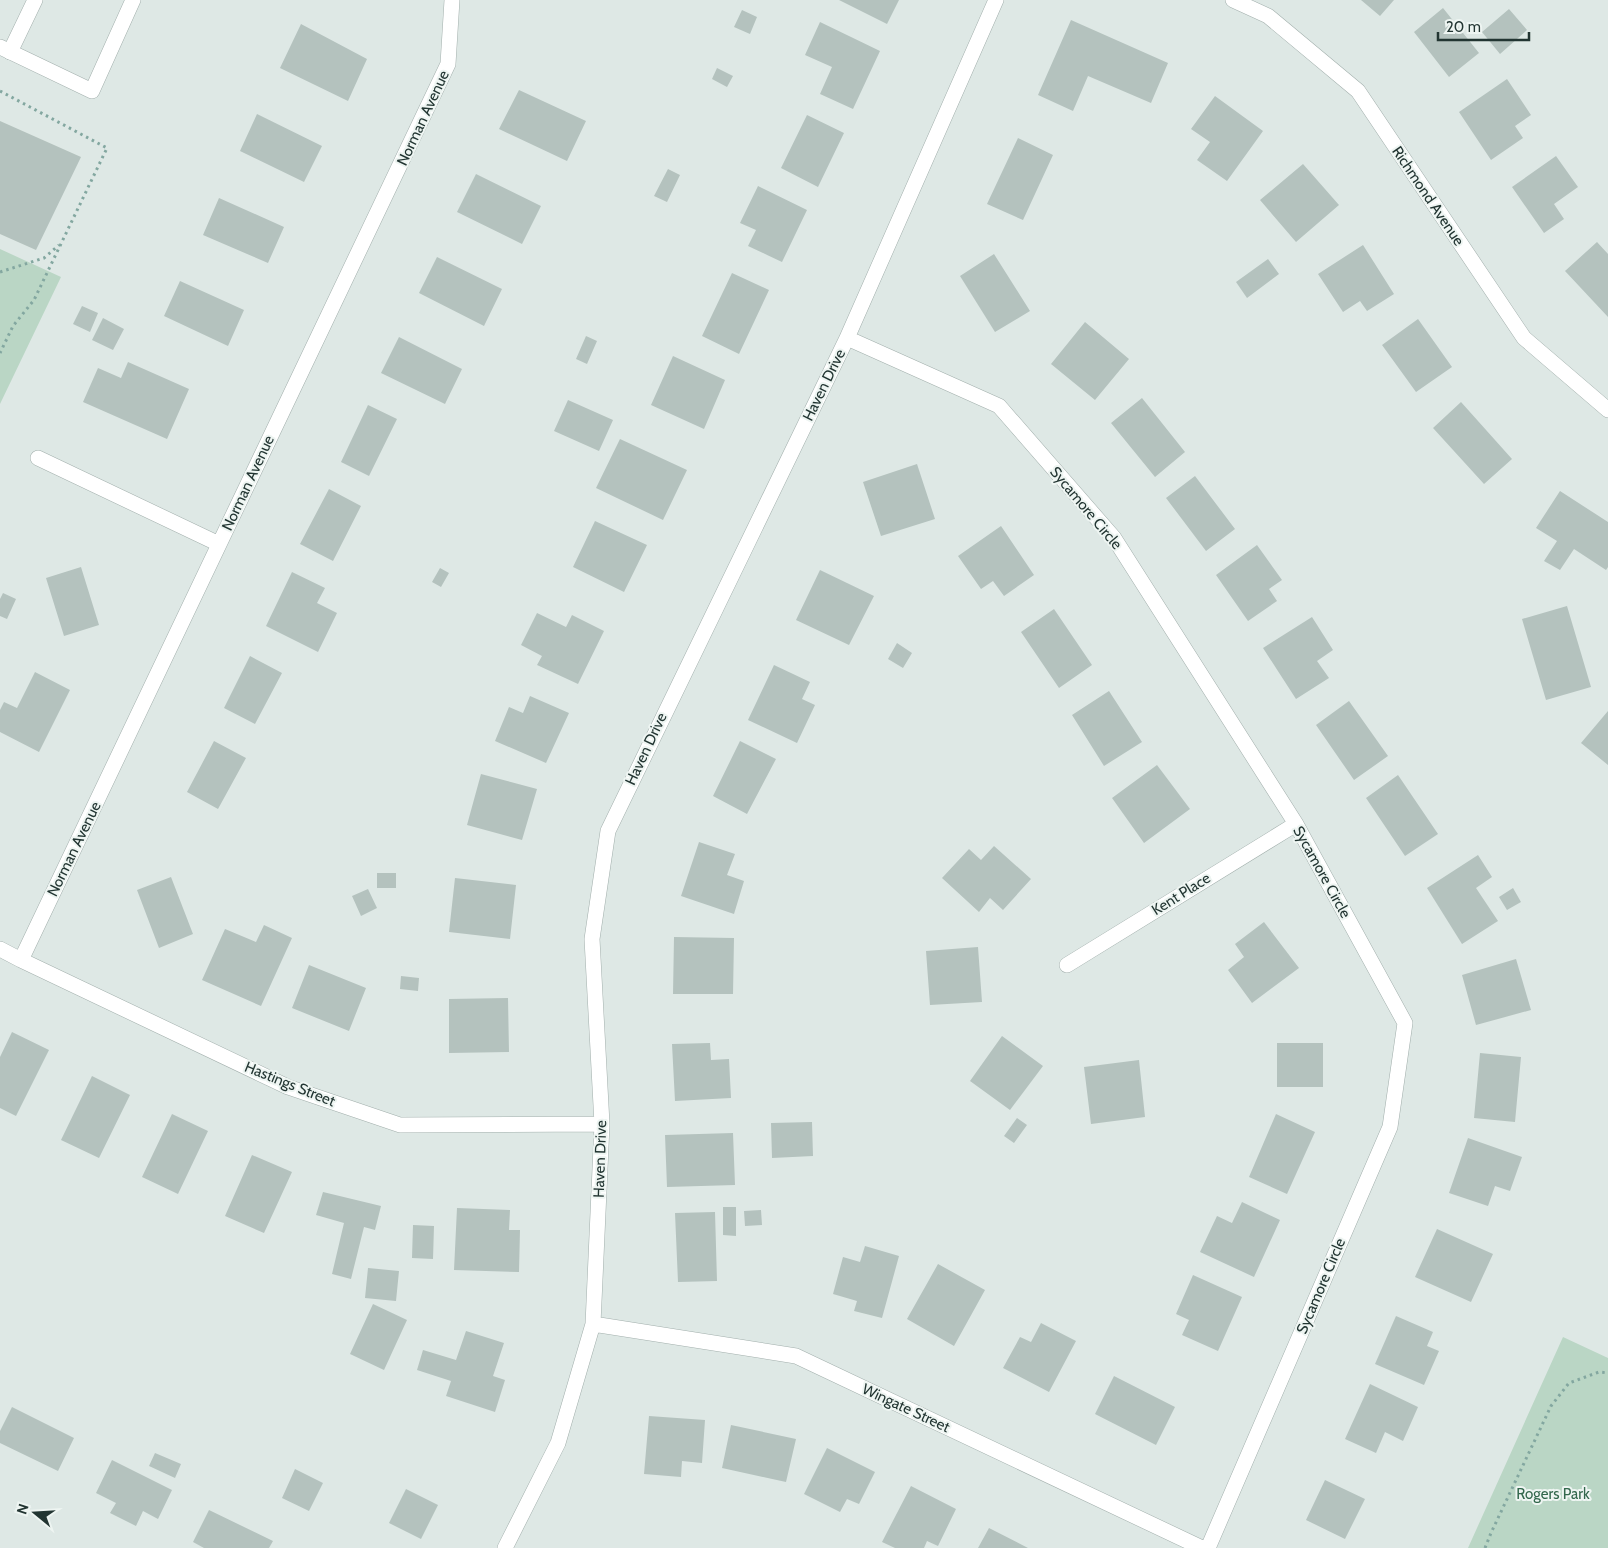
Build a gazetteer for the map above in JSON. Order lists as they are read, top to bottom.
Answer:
{
  "streets": {
    "street": [
      "Norman Avenue",
      "Richmond Avenue",
      "Haven Drive",
      "Sycamore Circle",
      "Kent Place",
      "Hastings Street",
      "Wingate Street"
    ]
  },
  "crossings": [
    ["Norman Avenue", "Hastings Street"],
    ["Haven Drive", "Sycamore Circle"],
    ["Haven Drive", "Hastings Street"],
    ["Haven Drive", "Wingate Street"],
    ["Sycamore Circle", "Kent Place"]
  ],
  "parks": ["Rogers Park"],
  "scale_bar": "20 m",
  "north": "left"
}
